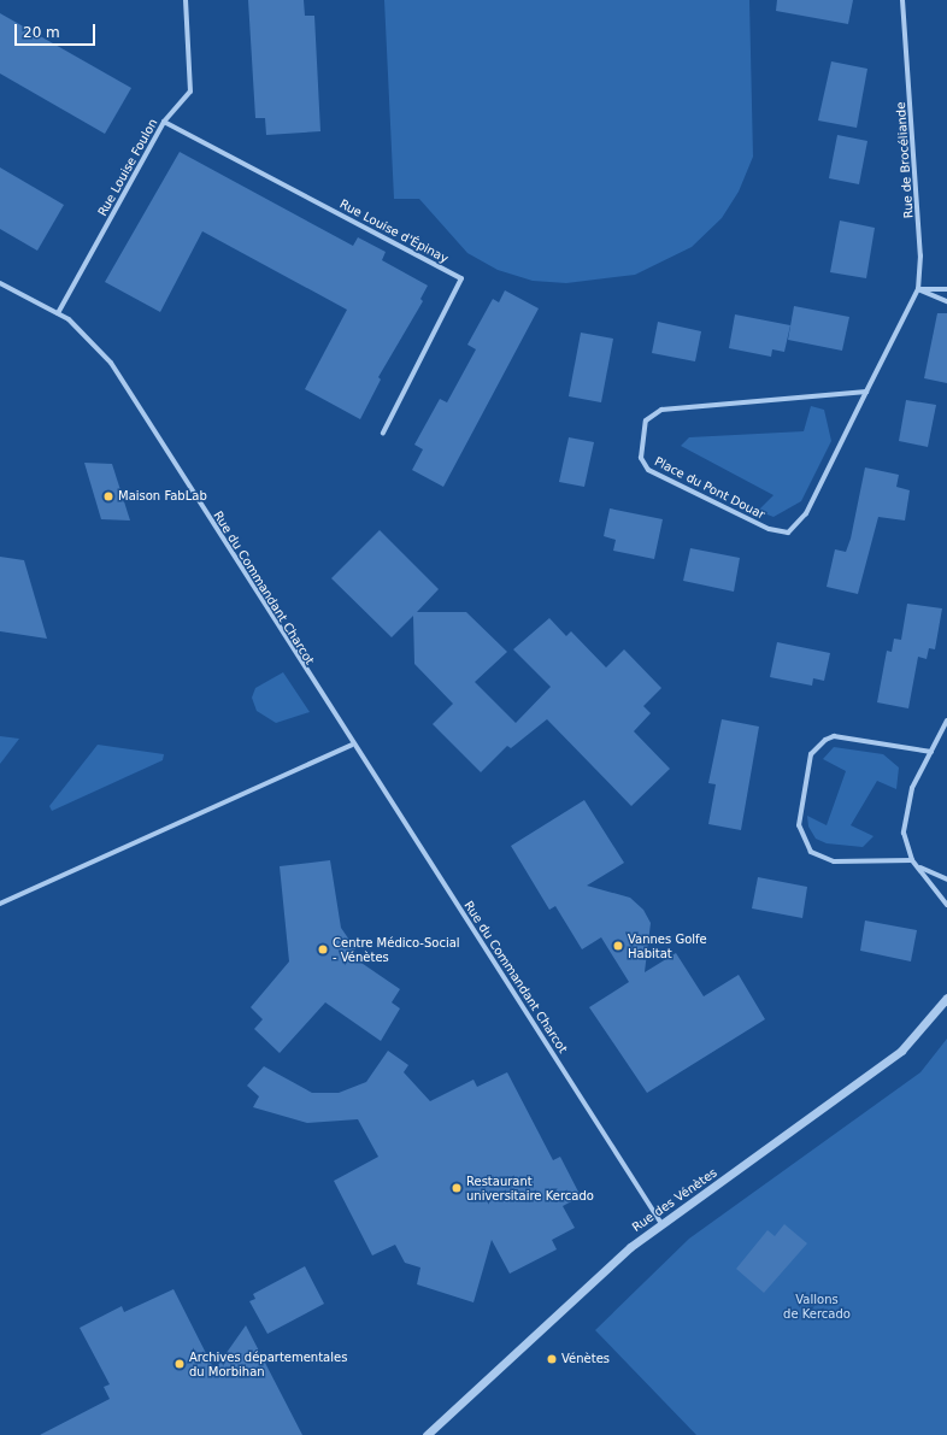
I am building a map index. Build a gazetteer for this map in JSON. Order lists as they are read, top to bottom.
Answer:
{
  "streets": {
    "street": [
      "Rue de Brocéliande",
      "Rue Louise Foulon",
      "Rue Louise d'Épinay",
      "Place du Pont Douar",
      "Rue du Commandant Charcot",
      "Rue des Vénètes"
    ]
  },
  "crossings": [
    ["Rue de Brocéliande", "Place du Pont Douar"],
    ["Rue Louise Foulon", "Rue Louise d'Épinay"],
    ["Rue Louise Foulon", "Rue du Commandant Charcot"],
    ["Rue du Commandant Charcot", "Rue des Vénètes"]
  ],
  "parks": ["Vallons de Kercado"],
  "places": [
    "Maison FabLab",
    "Vannes Golfe Habitat",
    "Centre Médico-Social - Vénètes",
    "Restaurant universitaire Kercado",
    "Vénètes",
    "Archives départementales du Morbihan"
  ],
  "scale_bar": "20 m"
}
